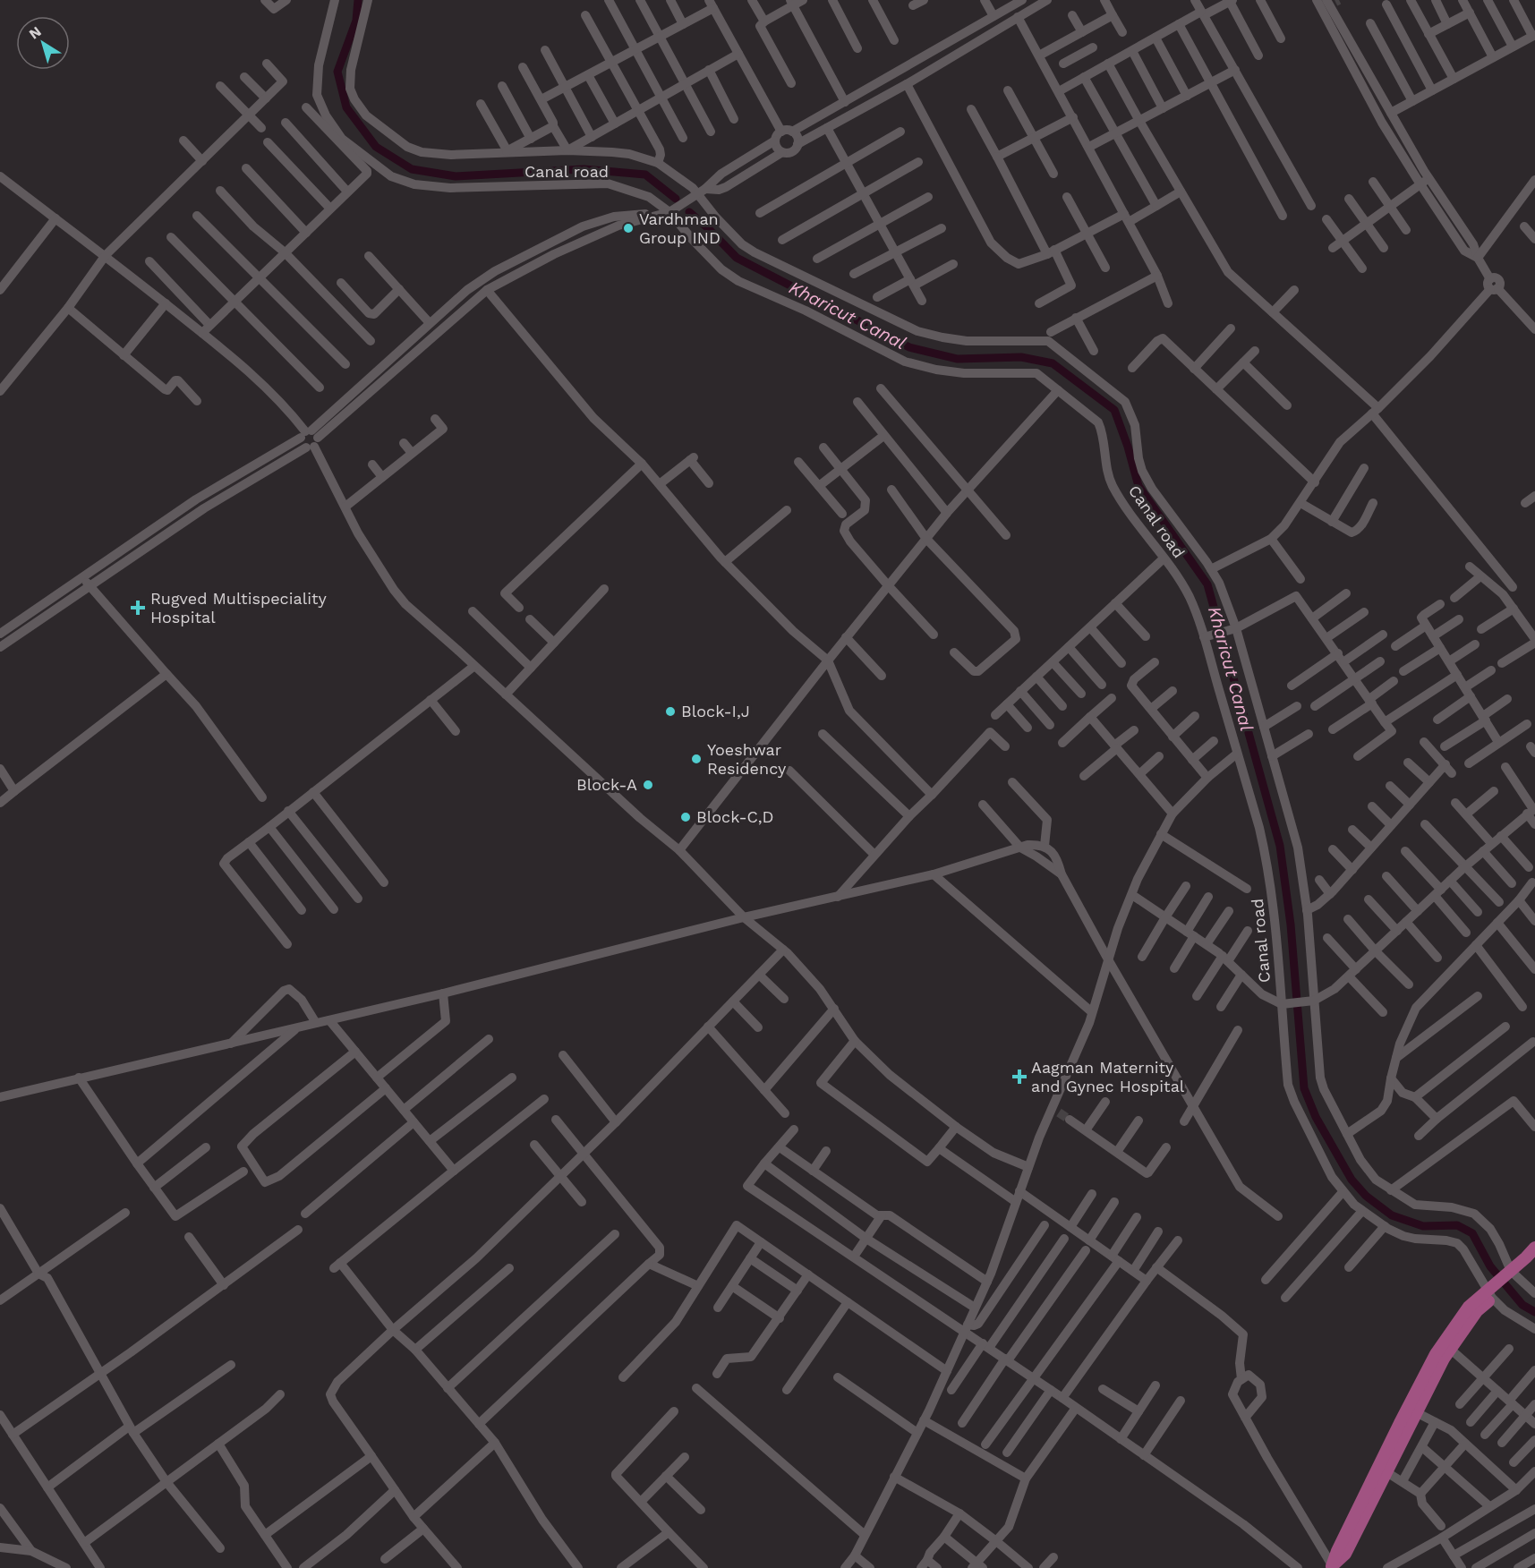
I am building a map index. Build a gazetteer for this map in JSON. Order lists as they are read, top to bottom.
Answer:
{
  "streets": {
    "street": ["Canal road"]
  },
  "water": ["Kharicut Canal"],
  "places": {
    "other": [
      "Vardhman Group IND",
      "Block-I,J",
      "Yoeshwar Residency",
      "Block-A",
      "Block-C,D"
    ],
    "health": ["Rugved Multispeciality Hospital", "Aagman Maternity and Gynec Hospital"]
  },
  "north": "top left"
}
